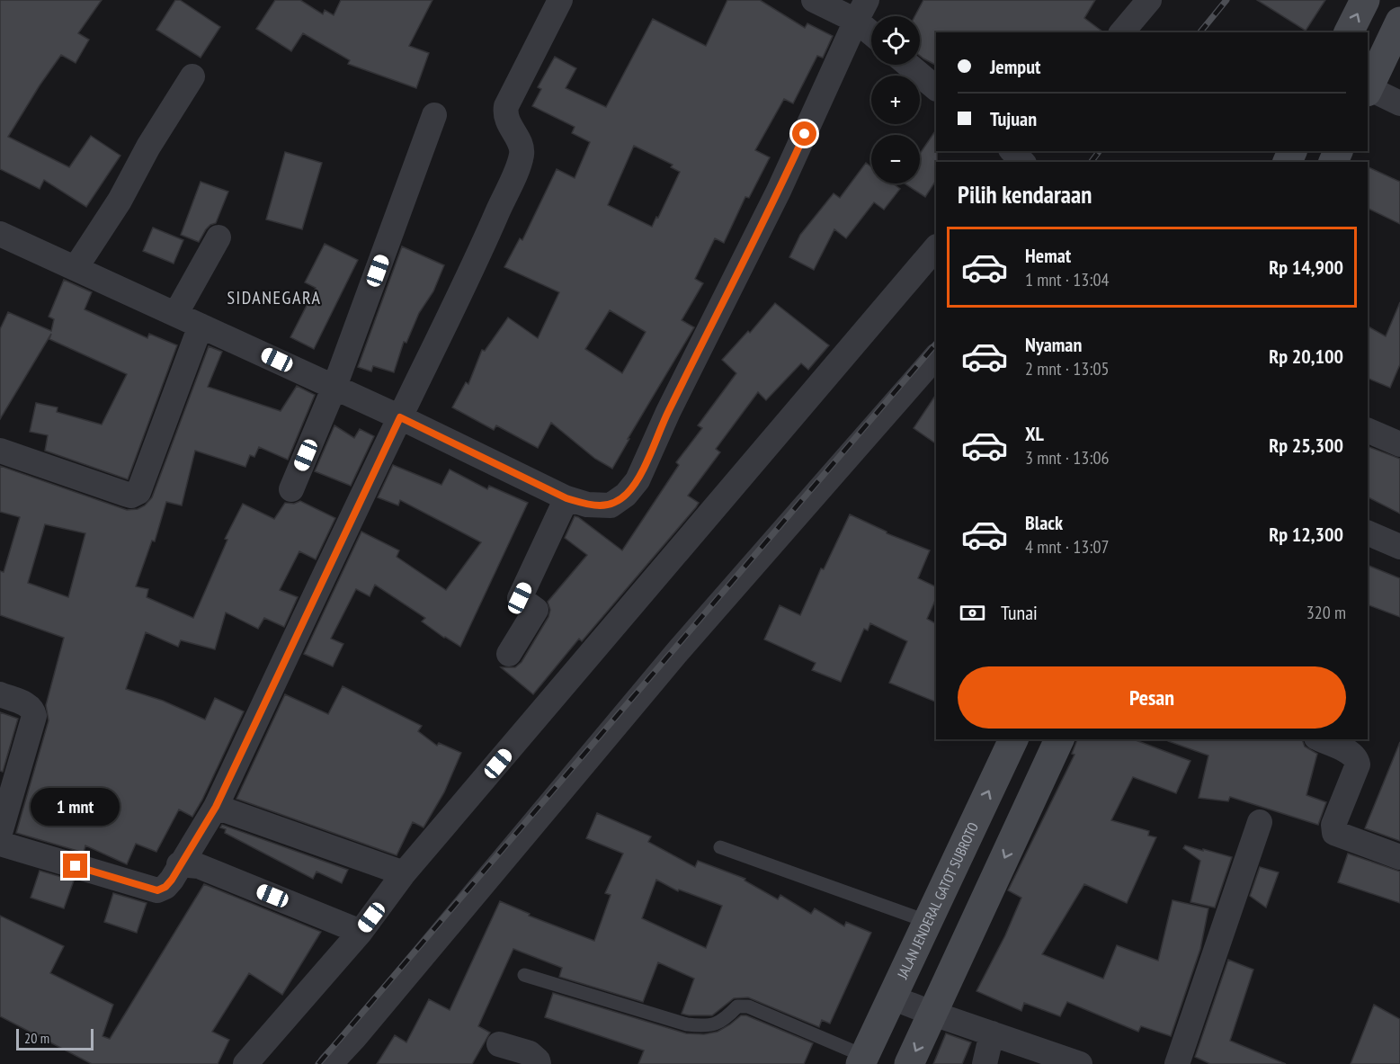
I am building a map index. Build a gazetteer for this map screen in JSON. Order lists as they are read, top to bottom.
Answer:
{
  "streets": {
    "main road": ["JALAN JENDERAL GATOT SUBROTO"]
  },
  "districts": ["SIDANEGARA"],
  "scale_bar": "20 m",
  "page": {
    "map_buttons": ["+", "−"],
    "banner": ["Jemput", "Tujuan"],
    "heading": "Pilih kendaraan",
    "list": [
      {
        "name": "Hemat",
        "note": "1 mnt · 13:04",
        "value": "Rp 14,900"
      },
      {
        "name": "Nyaman",
        "note": "2 mnt · 13:05",
        "value": "Rp 20,100"
      },
      {
        "name": "XL",
        "note": "3 mnt · 13:06",
        "value": "Rp 25,300"
      },
      {
        "name": "Black",
        "note": "4 mnt · 13:07",
        "value": "Rp 12,300"
      }
    ],
    "pay": ["Tunai", "320 m"],
    "buttons": "Pesan",
    "bubble": "1 mnt",
    "scale": "20 m"
  }
}
